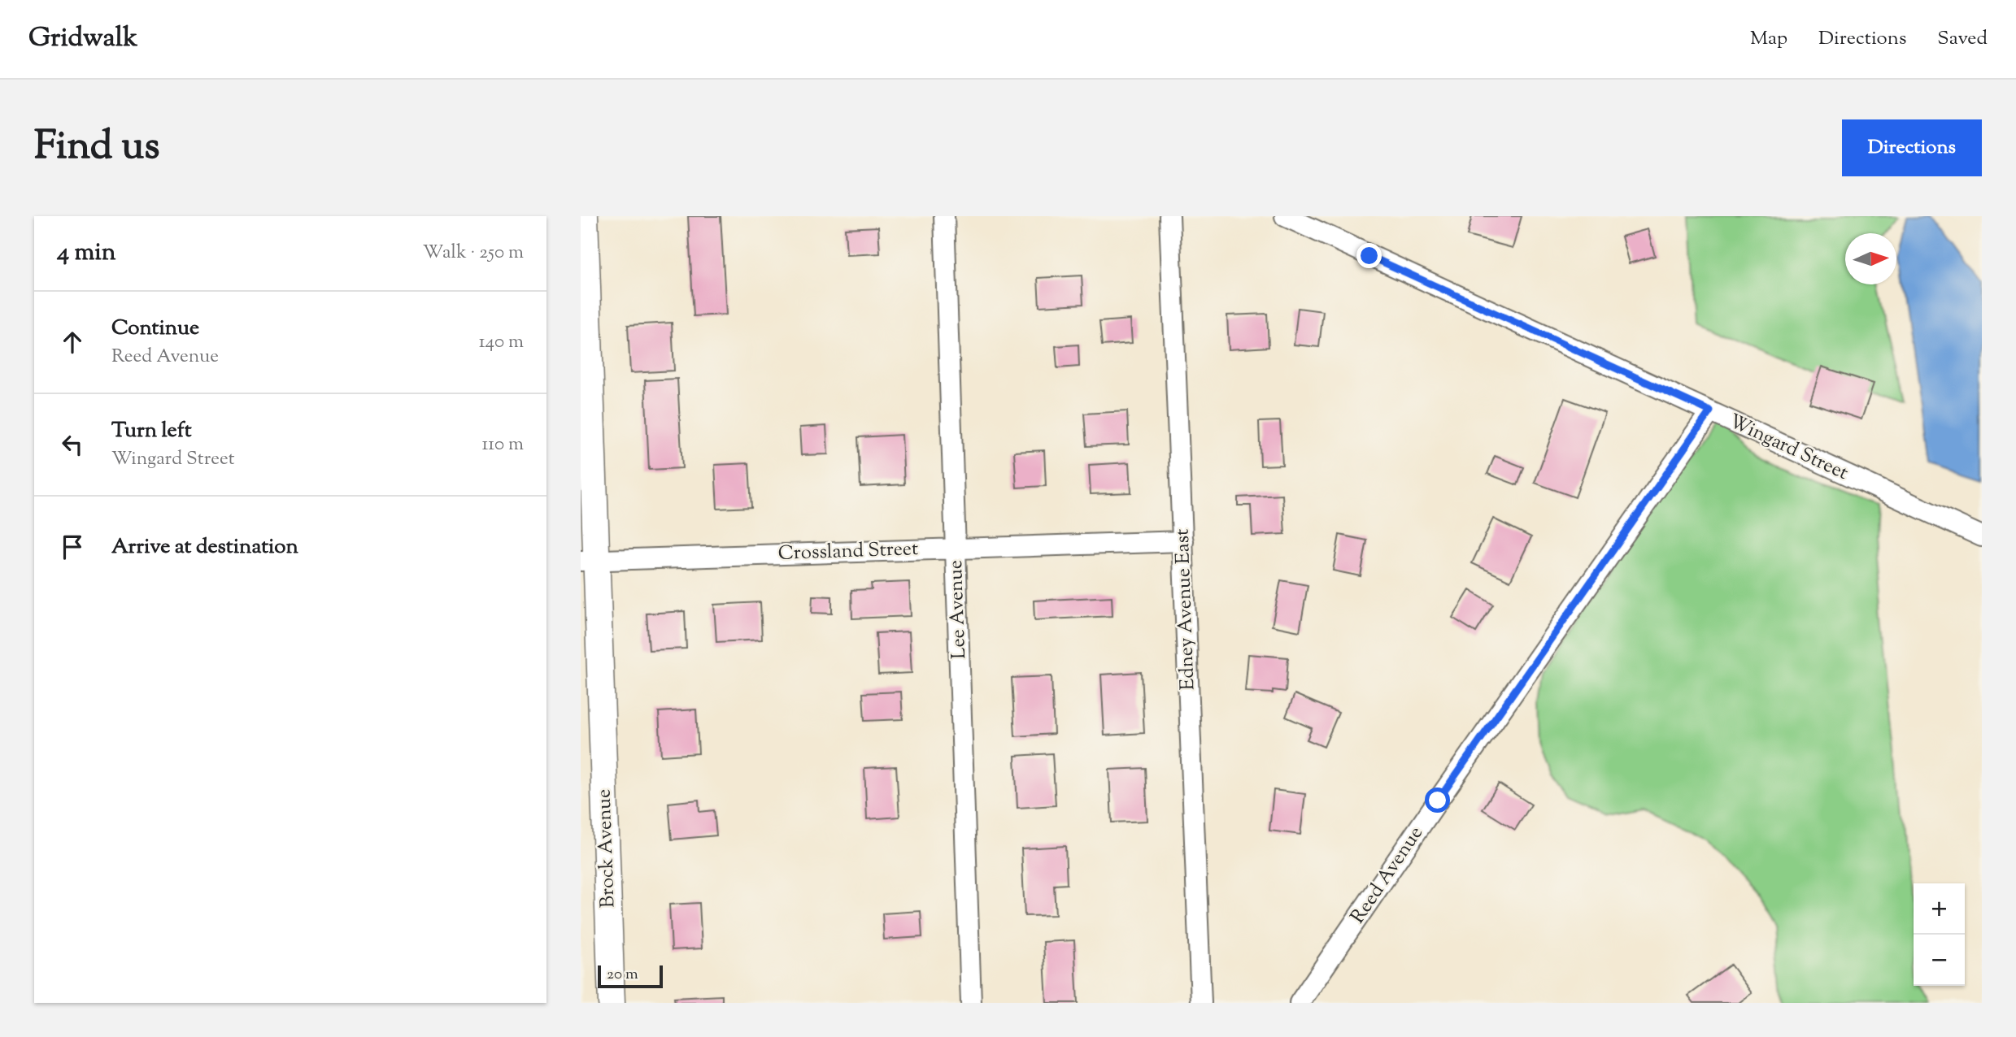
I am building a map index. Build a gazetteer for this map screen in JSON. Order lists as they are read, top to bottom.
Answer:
{
  "streets": {
    "street": [
      "Wingard Street",
      "Crossland Street",
      "Lee Avenue",
      "Edney Avenue East",
      "Brock Avenue",
      "Reed Avenue"
    ]
  },
  "crossings": [
    ["Wingard Street", "Reed Avenue"],
    ["Crossland Street", "Lee Avenue"],
    ["Crossland Street", "Edney Avenue East"],
    ["Crossland Street", "Brock Avenue"]
  ],
  "scale_bar": "20 m",
  "north": "right",
  "page": {
    "header": "Gridwalk",
    "nav": ["Map", "Directions", "Saved"],
    "title": "Find us",
    "buttons": "Directions",
    "heading": ["4 min", "Walk · 250 m"],
    "list": [
      ["Continue", "Reed Avenue", "140 m"],
      ["Turn left", "Wingard Street", "110 m"],
      "Arrive at destination"
    ],
    "map_buttons": ["+", "−"],
    "scale": "20 m"
  }
}
